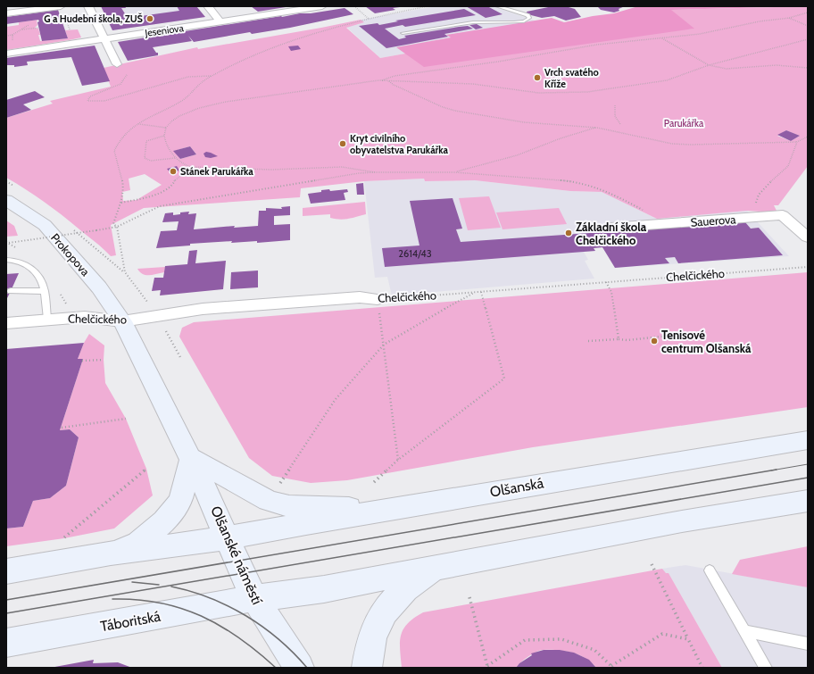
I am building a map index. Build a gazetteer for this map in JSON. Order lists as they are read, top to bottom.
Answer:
{
  "streets": {
    "street": [
      "Jeseniova",
      "Sauerova",
      "Prokopova",
      "Chelčického",
      "Olšanská",
      "Olšanské náměstí",
      "Táboritská"
    ]
  },
  "crossings": [
    ["Prokopova", "Chelčického"],
    ["Prokopova", "Olšanské náměstí"],
    ["Chelčického", "Olšanské náměstí"],
    ["Olšanská", "Olšanské náměstí"],
    ["Olšanské náměstí", "Táboritská"]
  ],
  "parks": ["Parukářka"],
  "places": [
    "G a Hudební škola, ZUŠ",
    "Vrch svatého Kříže",
    "Kryt civilního obyvatelstva Parukářka",
    "Stánek Parukářka",
    "Základní škola Chelčického",
    "Tenisové centrum Olšanská"
  ],
  "house_numbers": ["2614/43"]
}
